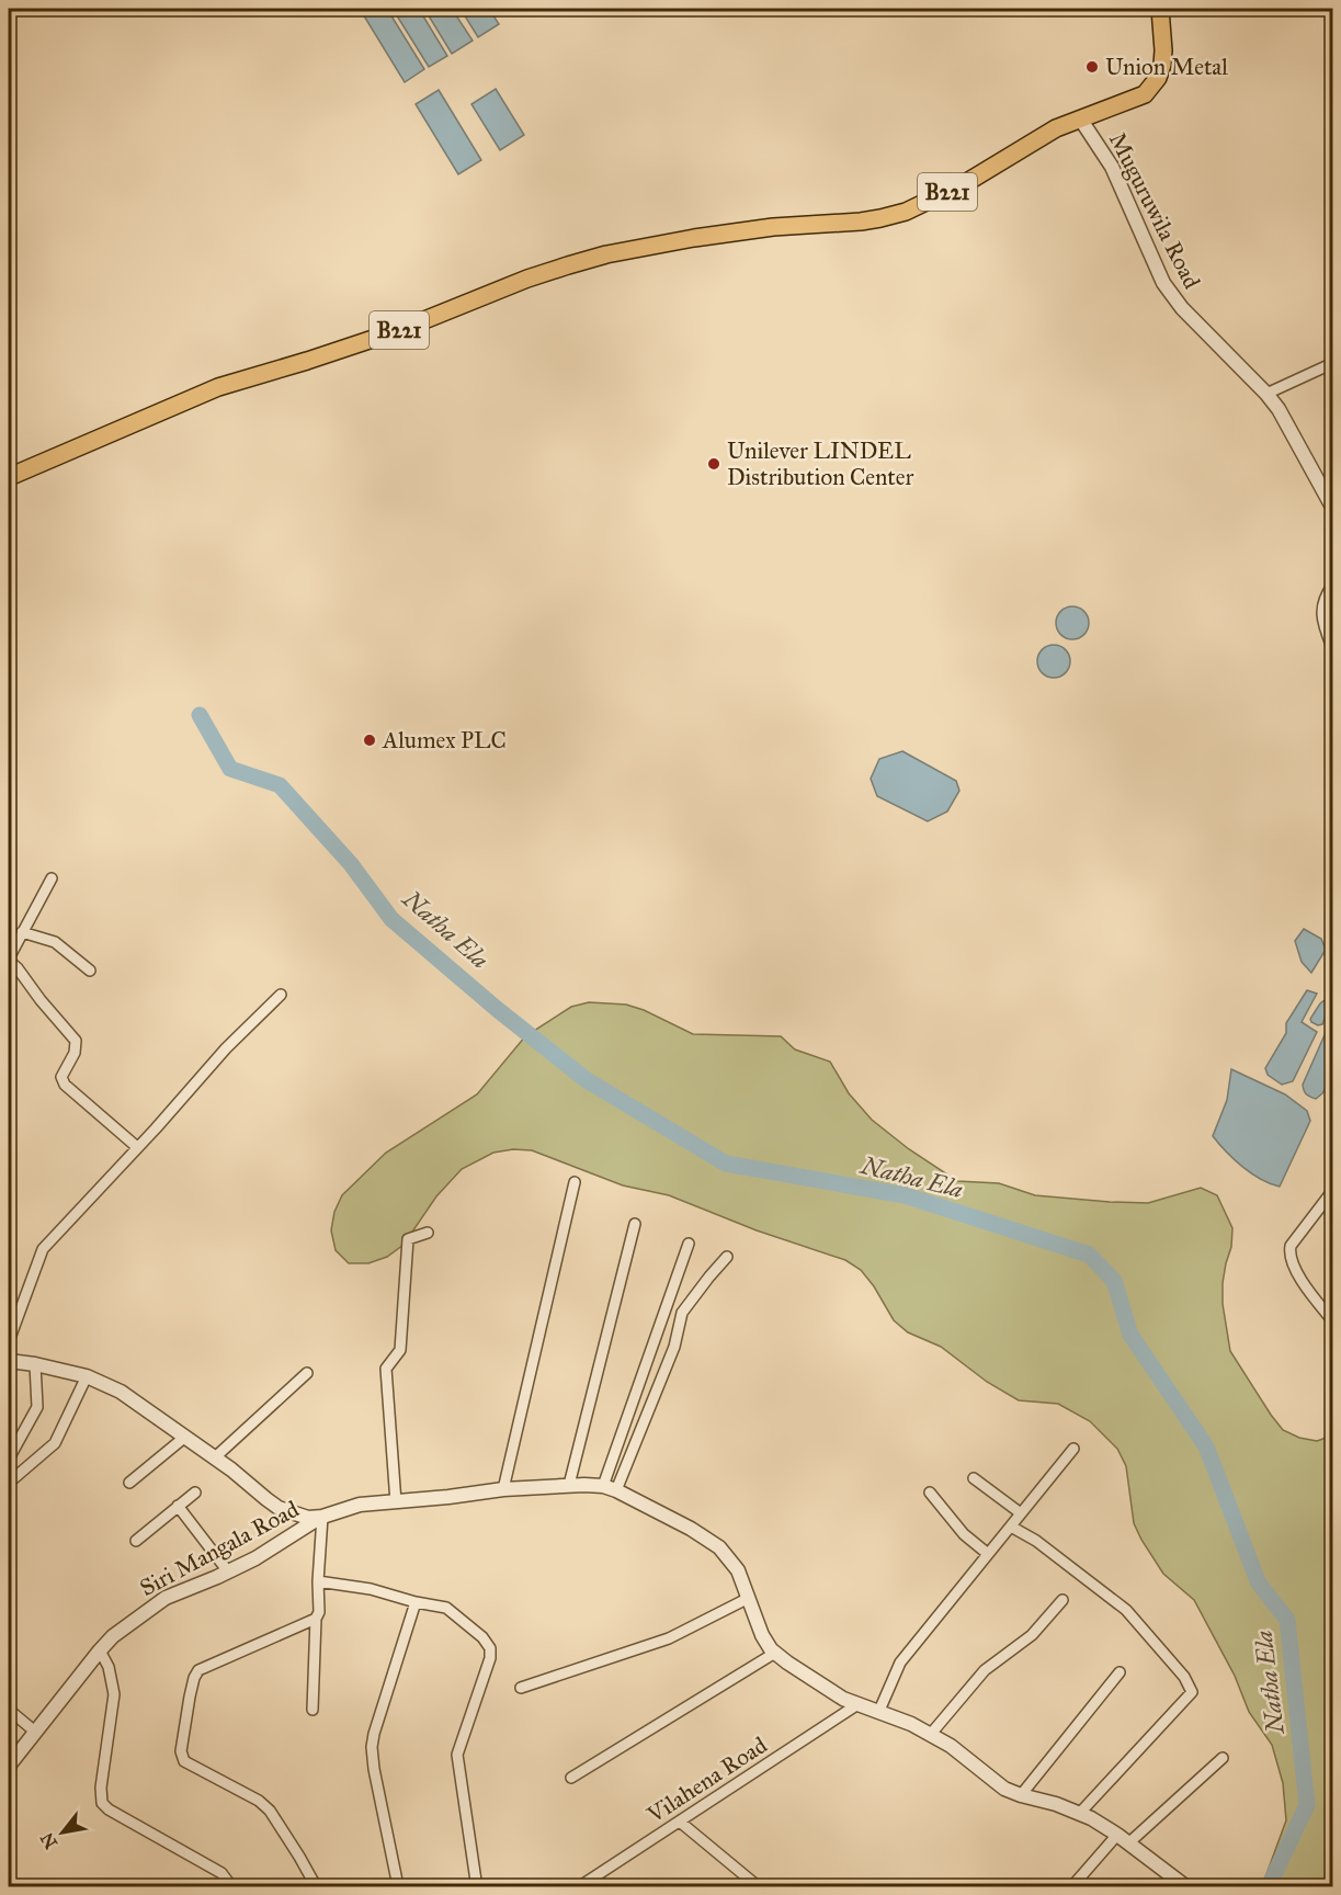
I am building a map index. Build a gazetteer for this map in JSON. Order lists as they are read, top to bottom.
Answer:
{
  "streets": {
    "main road": ["B221"],
    "street": ["Muguruwila Road", "Siri Mangala Road", "Vilahena Road"]
  },
  "crossings": [
    ["B221", "Muguruwila Road"]
  ],
  "water": ["Natha Ela"],
  "places": ["Union Metal", "Unilever LINDEL Distribution Center", "Alumex PLC"],
  "north": "bottom left"
}
